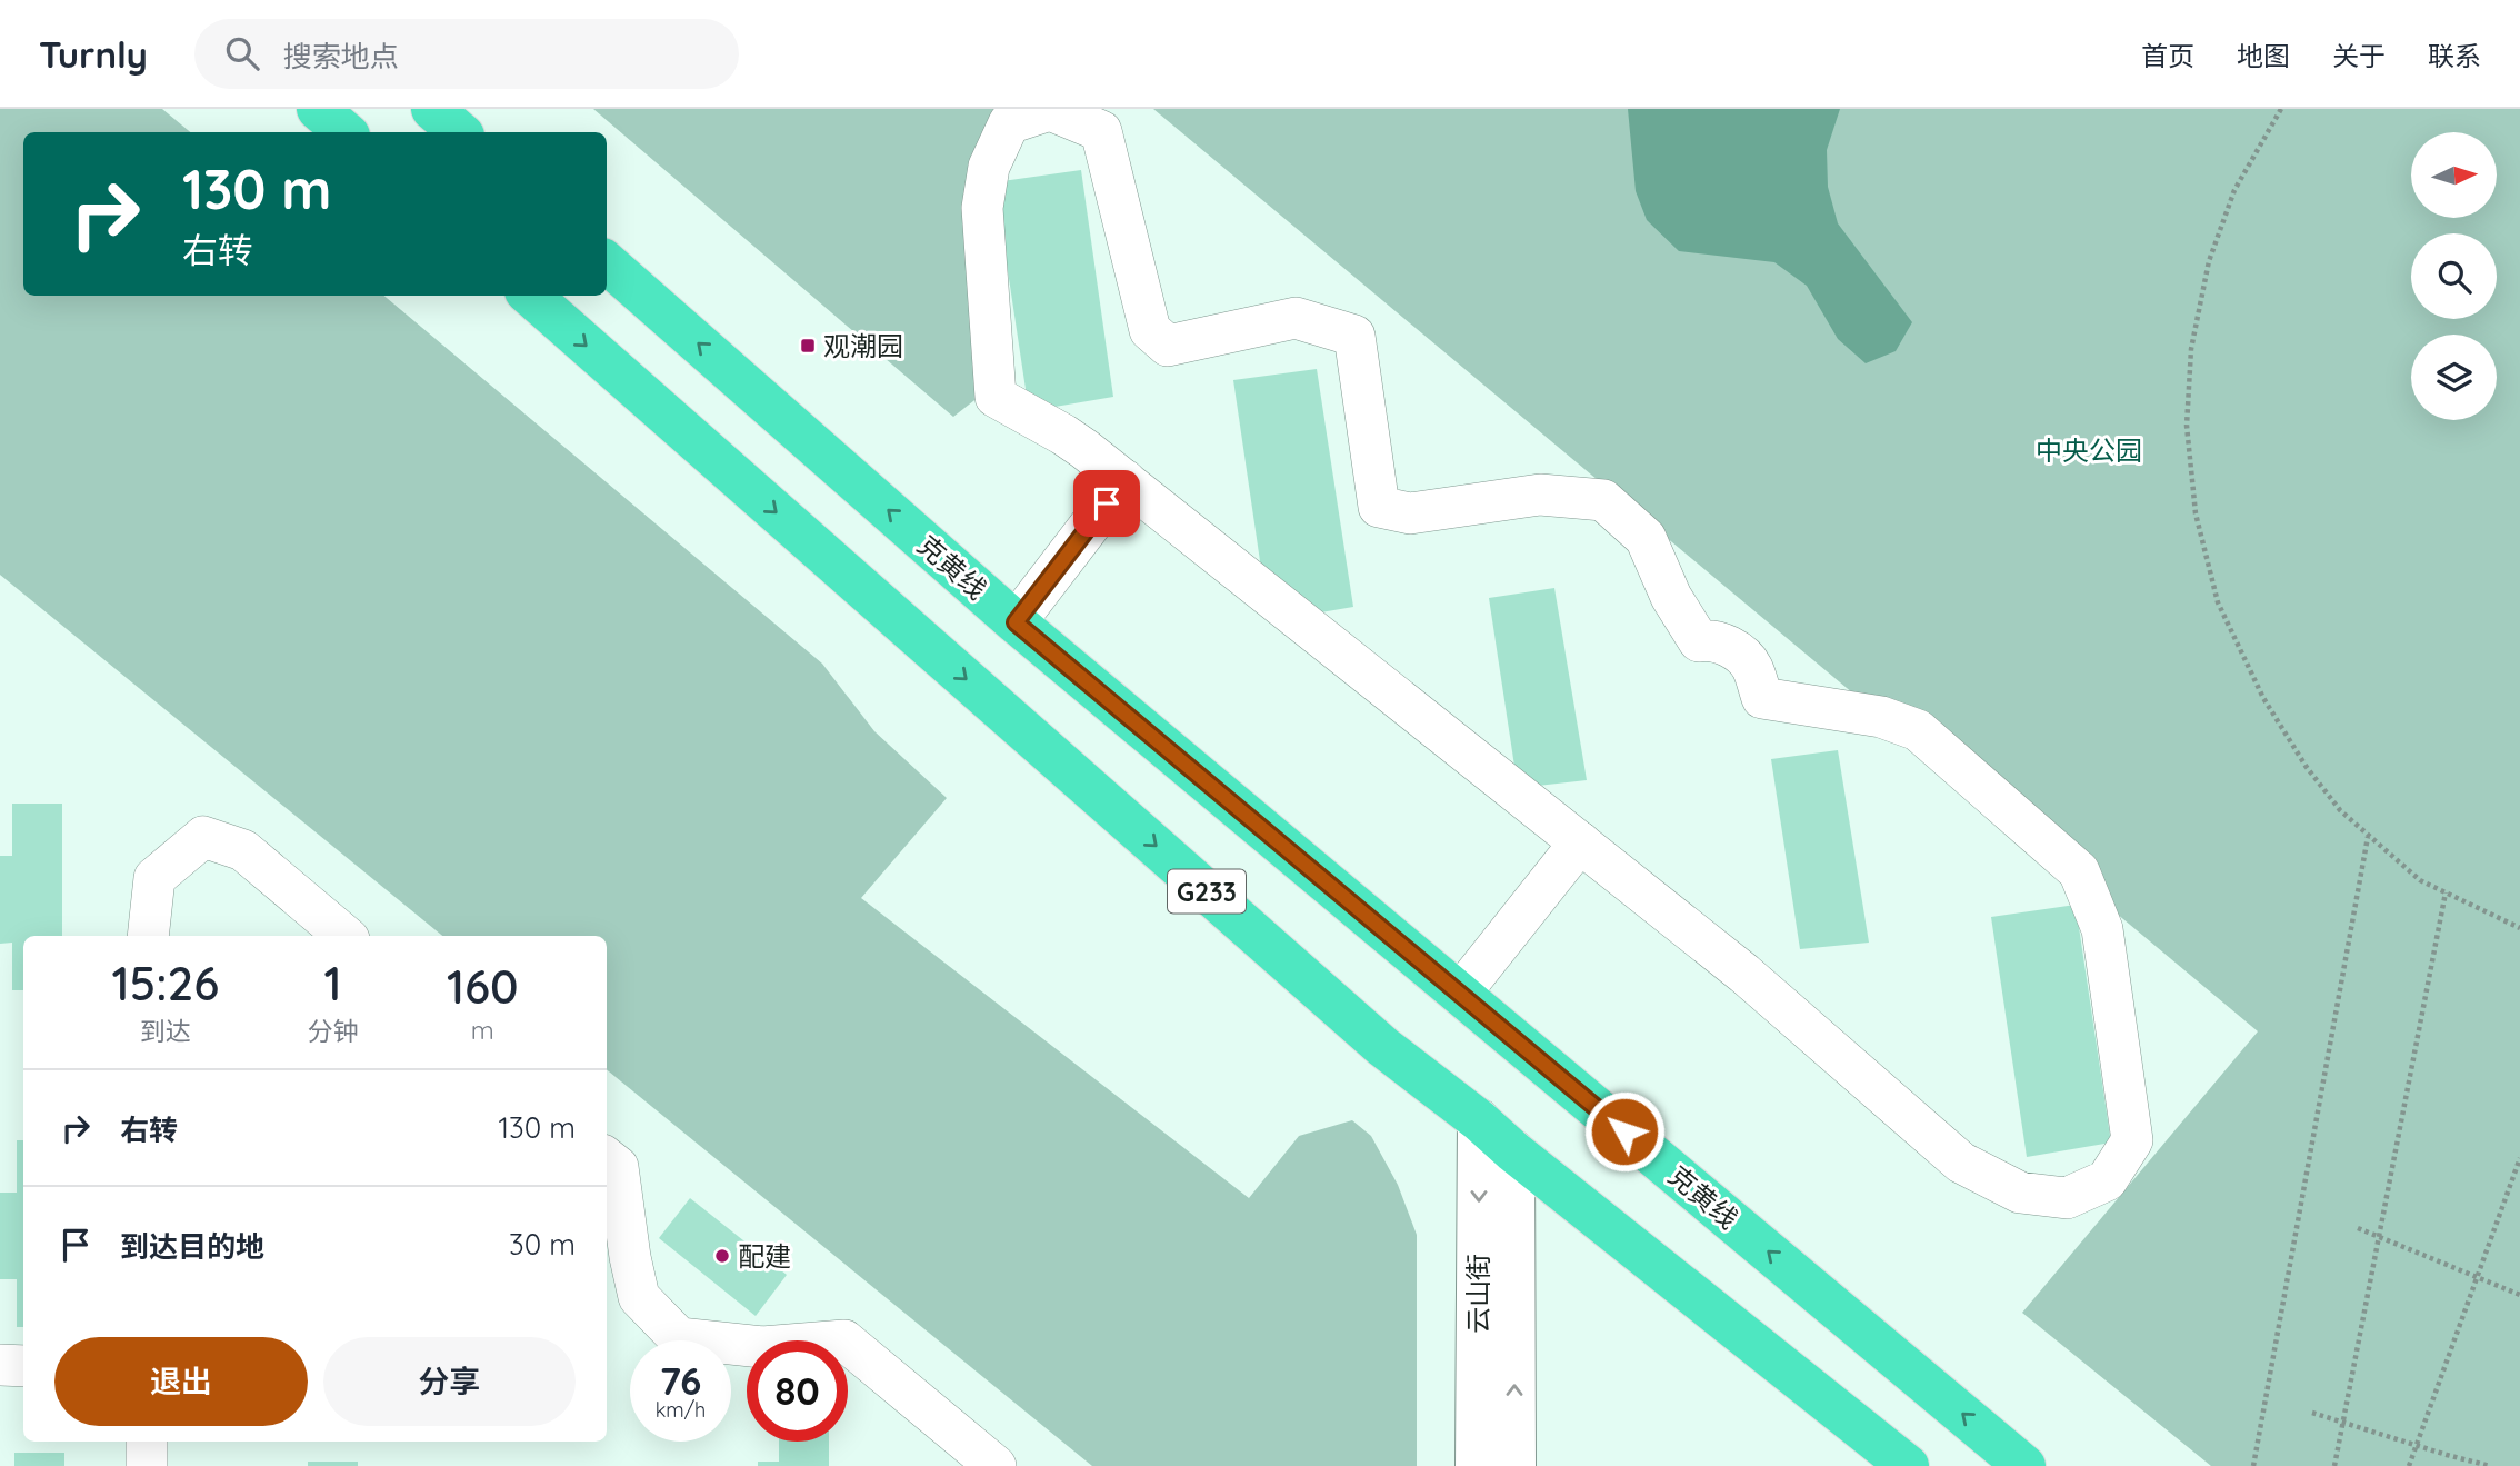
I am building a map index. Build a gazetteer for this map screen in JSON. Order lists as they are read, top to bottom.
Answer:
{
  "streets": {
    "highway": ["克黄线", "G233"],
    "street": ["云山街"]
  },
  "crossings": [
    ["G233", "云山街"]
  ],
  "parks": ["中央公园"],
  "places": {
    "transit": ["观潮园"],
    "other": ["配建"]
  },
  "north": "right",
  "page": {
    "header": "Turnly",
    "search": "搜索地点",
    "nav": [
      "首页",
      "地图",
      "关于",
      "联系"
    ],
    "turn": ["130 m", "右转"],
    "eta": [
      "15:26",
      "到达",
      "1",
      "分钟",
      "160",
      "m"
    ],
    "list": [
      {
        "name": "右转",
        "value": "130 m"
      },
      {
        "name": "到达目的地",
        "value": "30 m"
      }
    ],
    "buttons": ["退出", "分享"],
    "speed": "76 km/h",
    "limit": "80"
  }
}
